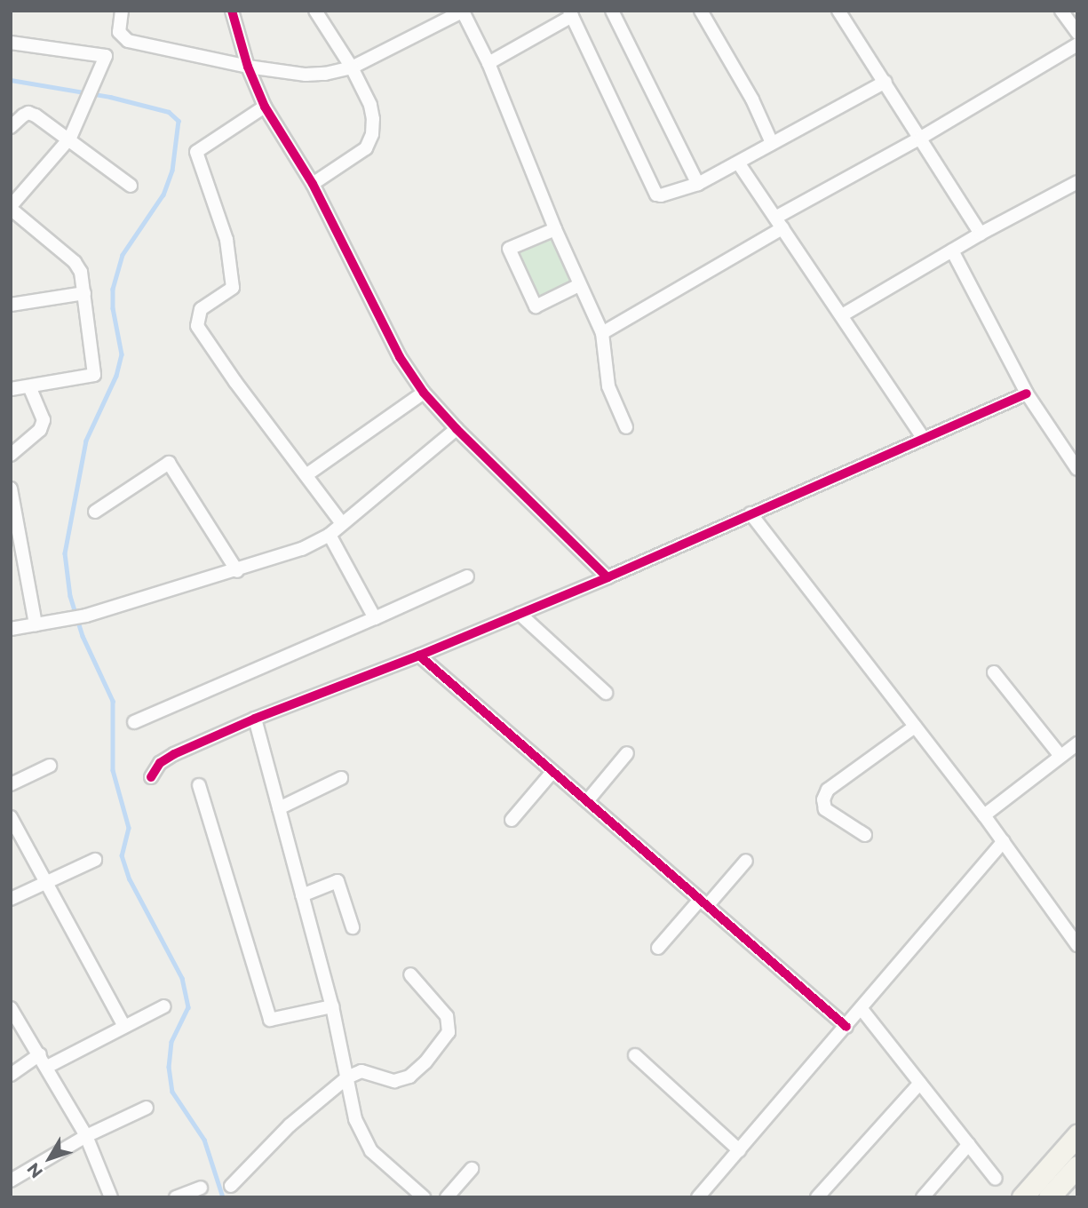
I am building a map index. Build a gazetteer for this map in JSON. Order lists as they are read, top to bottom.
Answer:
{
  "north": "bottom left"
}
